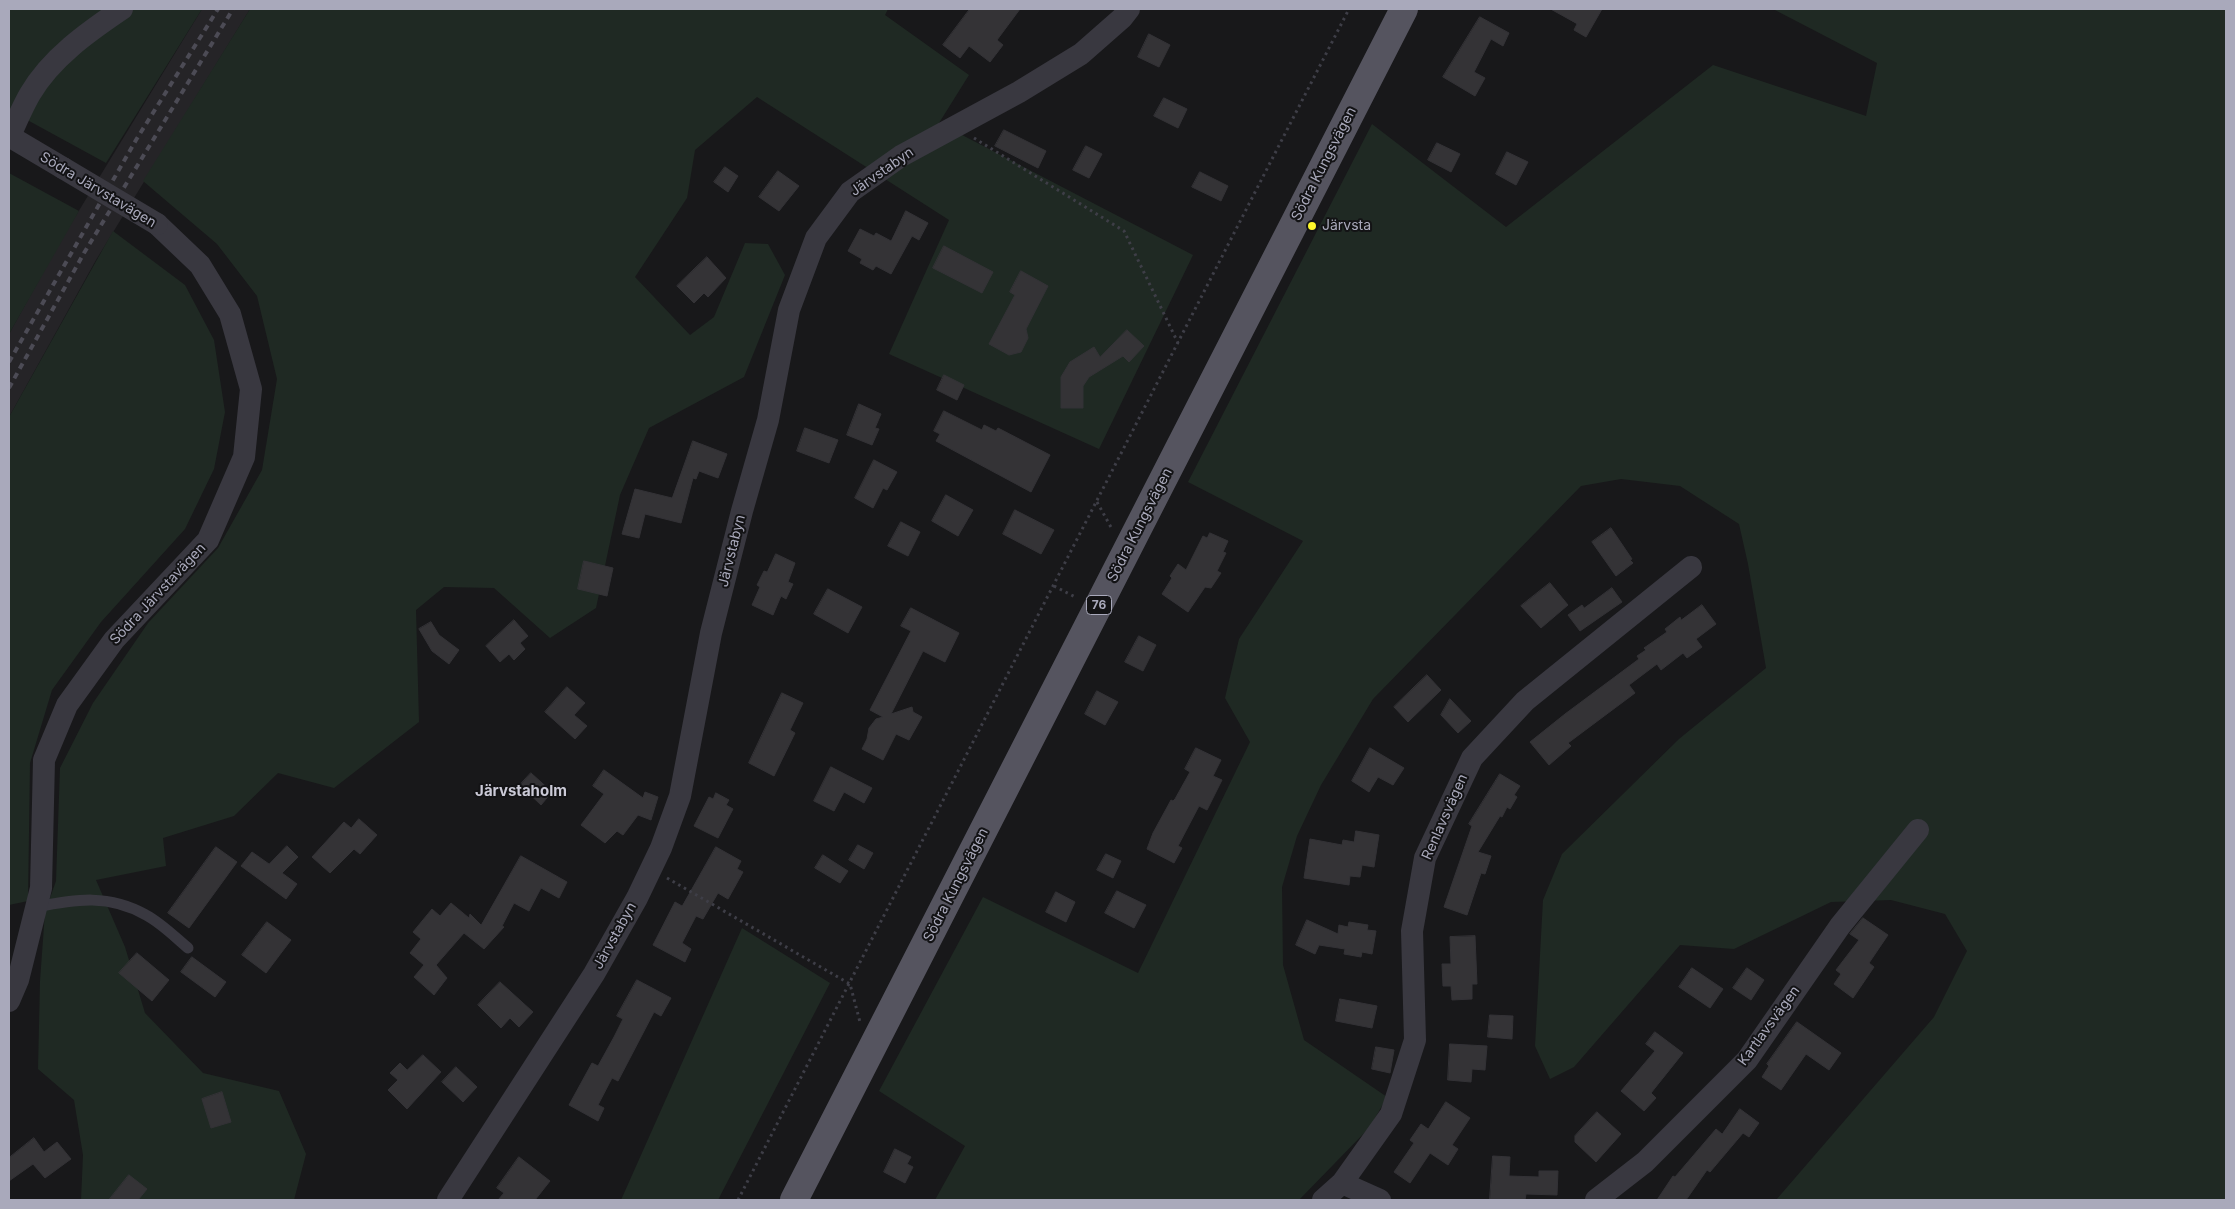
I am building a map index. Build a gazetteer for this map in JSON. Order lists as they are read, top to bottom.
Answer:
{
  "streets": {
    "main road": ["Södra Kungsvägen", "76"],
    "street": [
      "Järvstabyn",
      "Södra Järvstavägen",
      "Renlavsvägen",
      "Kartlavsvägen"
    ]
  },
  "districts": ["Järvstaholm"],
  "places": ["Järvsta"]
}
